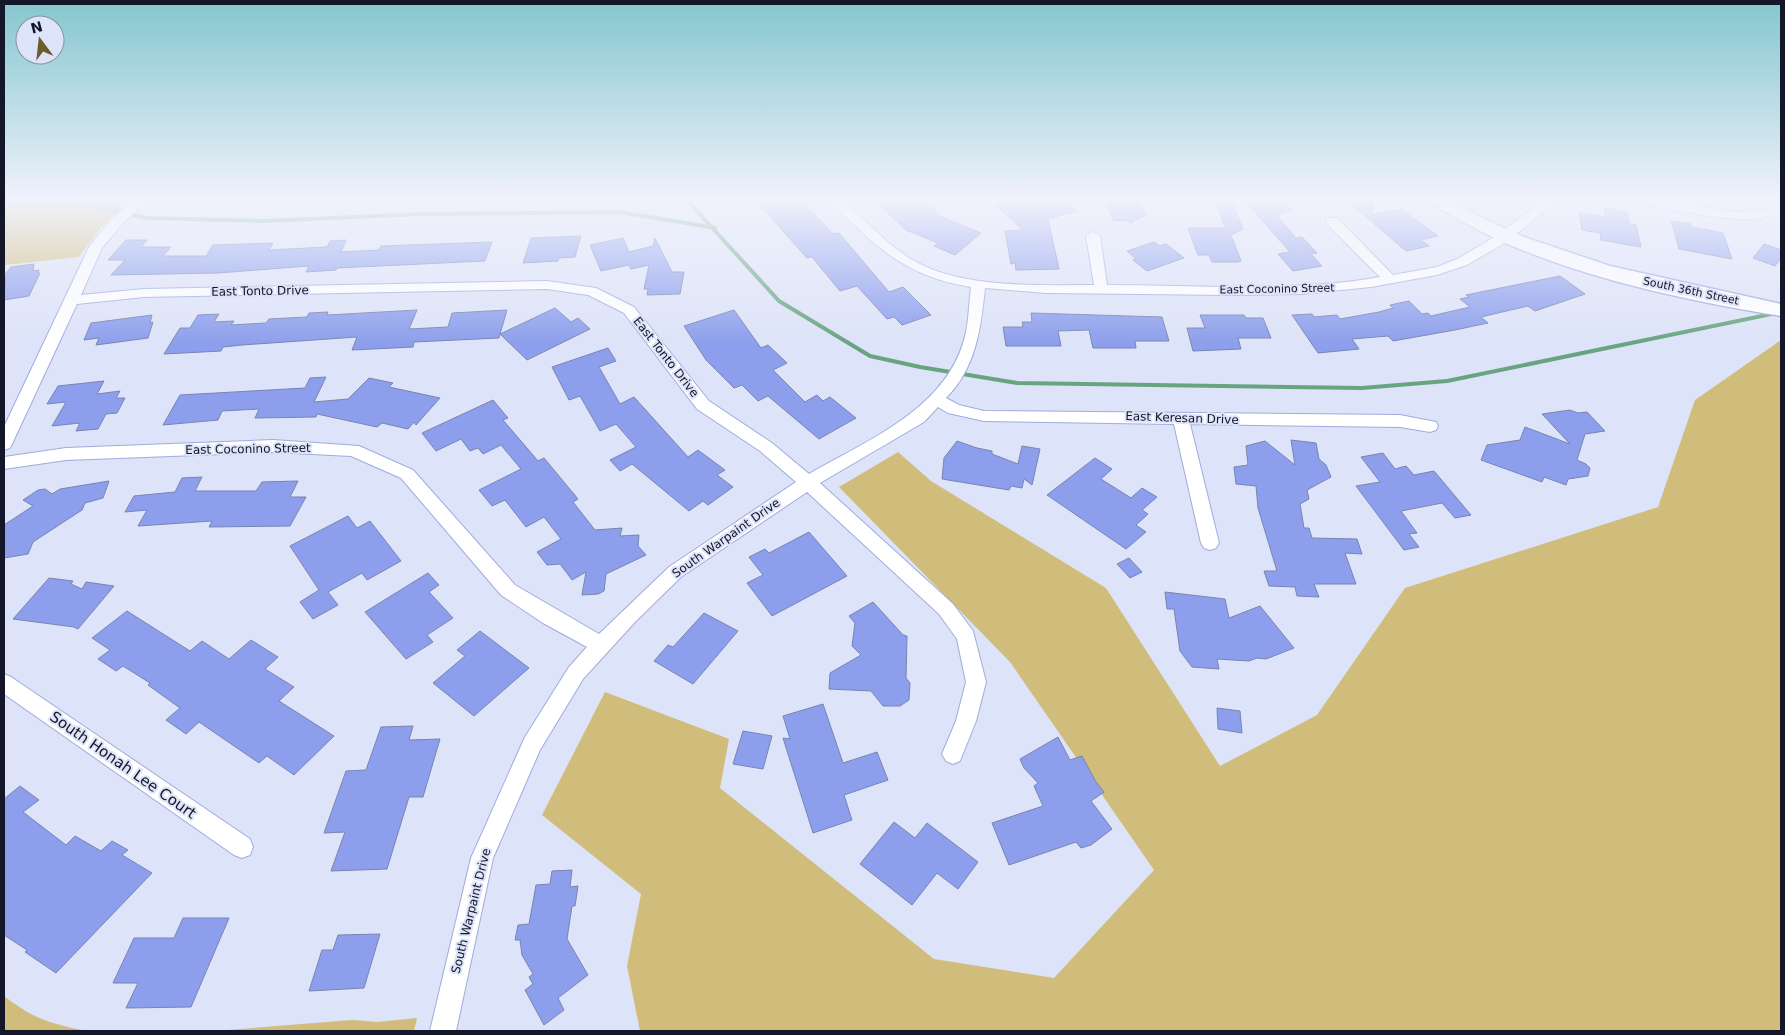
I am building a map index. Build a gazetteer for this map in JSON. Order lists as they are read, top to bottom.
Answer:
{
  "streets": {
    "street": [
      "East Coconino Street",
      "East Tonto Drive",
      "South 36th Street",
      "East Keresan Drive",
      "South Warpaint Drive",
      "South Honah Lee Court"
    ]
  },
  "crossings": [
    ["East Coconino Street", "South Warpaint Drive"],
    ["East Tonto Drive", "South Warpaint Drive"],
    ["East Keresan Drive", "South Warpaint Drive"]
  ],
  "north": "top"
}
